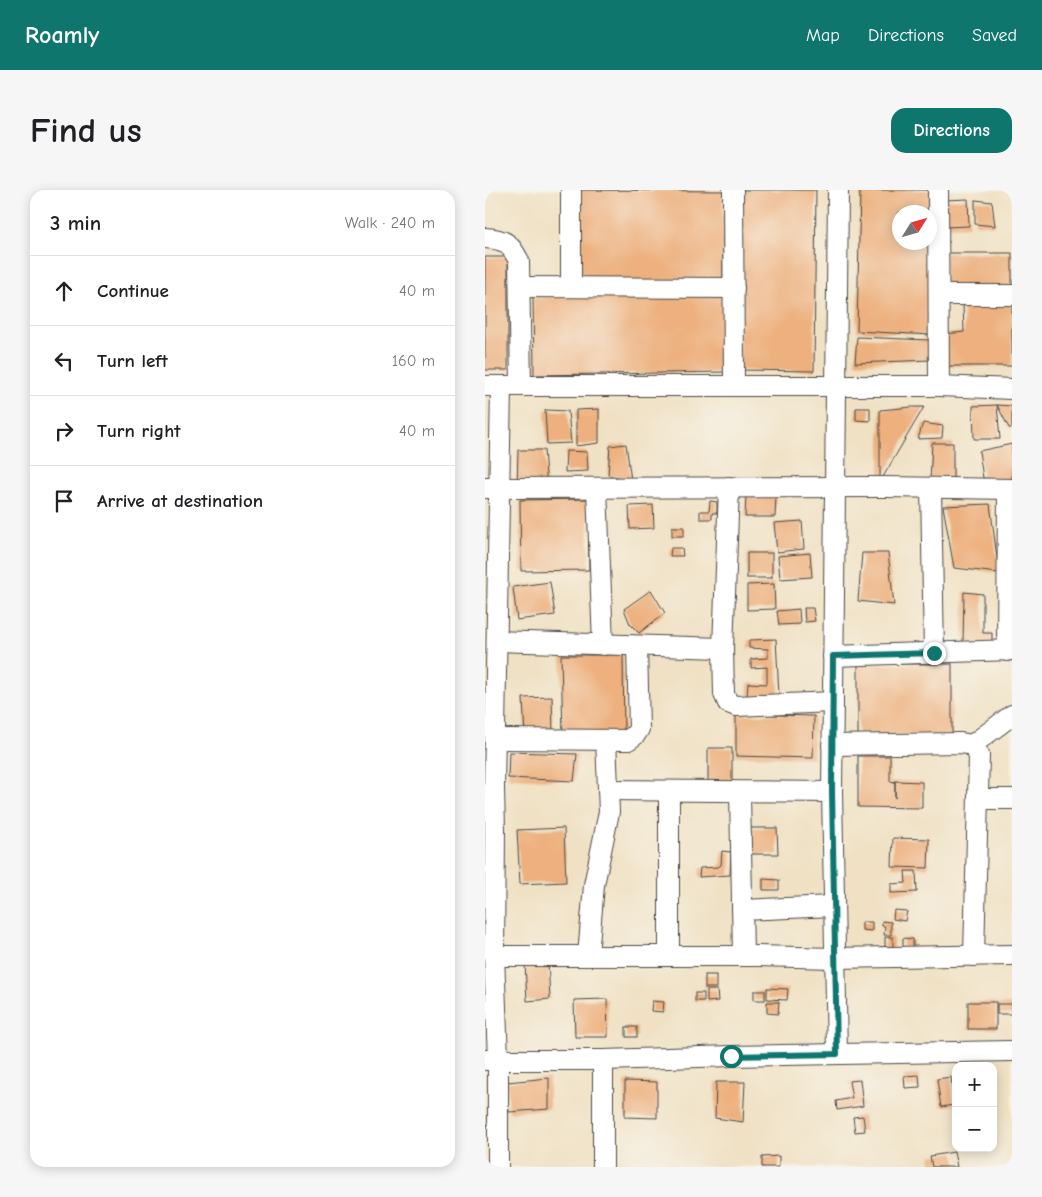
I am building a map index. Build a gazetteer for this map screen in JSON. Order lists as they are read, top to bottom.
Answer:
{
  "north": "top right",
  "page": {
    "header": "Roamly",
    "nav": ["Map", "Directions", "Saved"],
    "buttons": "Directions",
    "title": "Find us",
    "heading": ["3 min", "Walk · 240 m"],
    "list": [
      ["Continue", "40 m"],
      ["Turn left", "160 m"],
      ["Turn right", "40 m"],
      "Arrive at destination"
    ],
    "map_buttons": ["+", "−"]
  }
}
